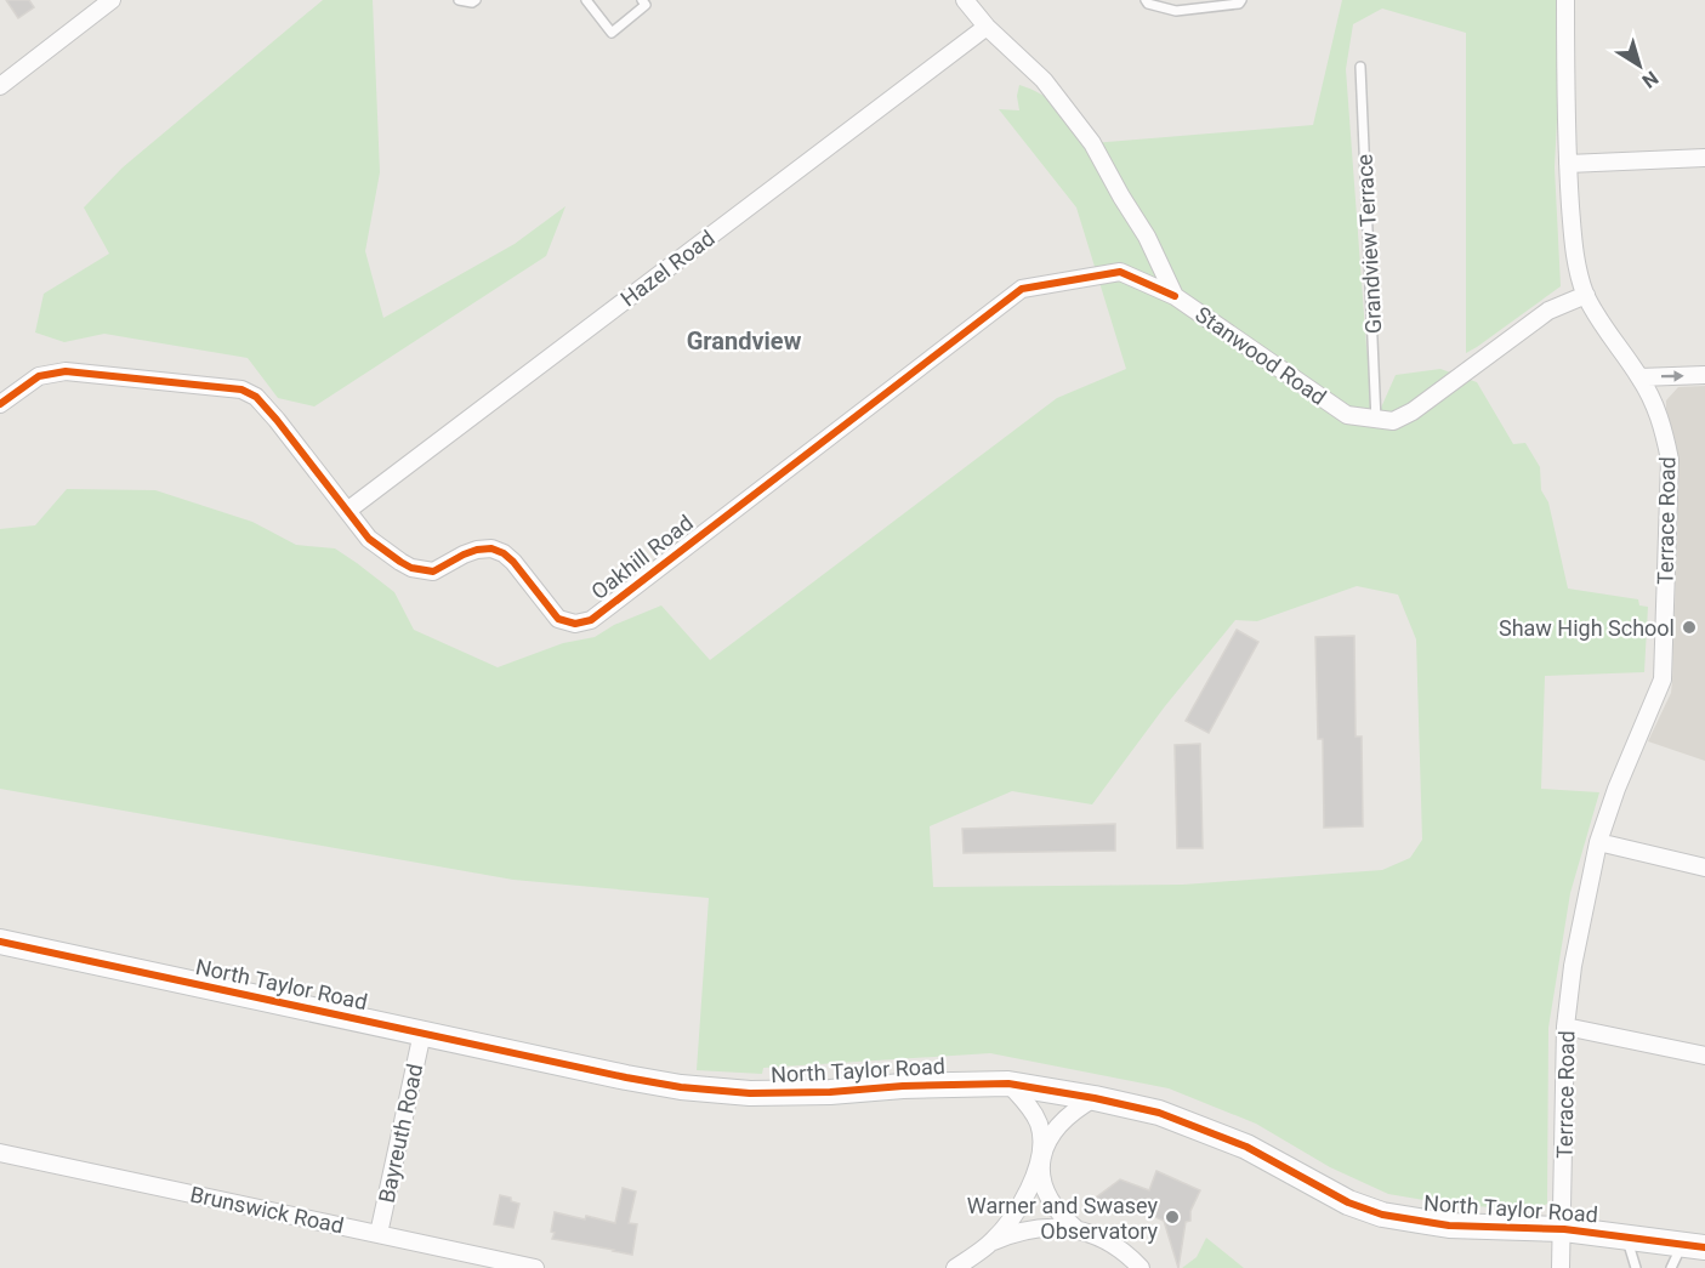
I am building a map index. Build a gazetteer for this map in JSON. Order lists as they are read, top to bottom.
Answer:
{
  "streets": {
    "street": [
      "Hazel Road",
      "Stanwood Road",
      "Terrace Road",
      "Oakhill Road",
      "North Taylor Road",
      "Bayreuth Road",
      "Brunswick Road"
    ],
    "lane": ["Grandview Terrace"]
  },
  "crossings": [
    ["Grandview Terrace", "Stanwood Road"],
    ["Hazel Road", "Stanwood Road"],
    ["Hazel Road", "Oakhill Road"],
    ["Stanwood Road", "Oakhill Road"],
    ["Terrace Road", "North Taylor Road"],
    ["North Taylor Road", "Bayreuth Road"],
    ["Bayreuth Road", "Brunswick Road"]
  ],
  "districts": ["Grandview"],
  "places": ["Shaw High School", "Warner and Swasey Observatory"],
  "north": "bottom right"
}
